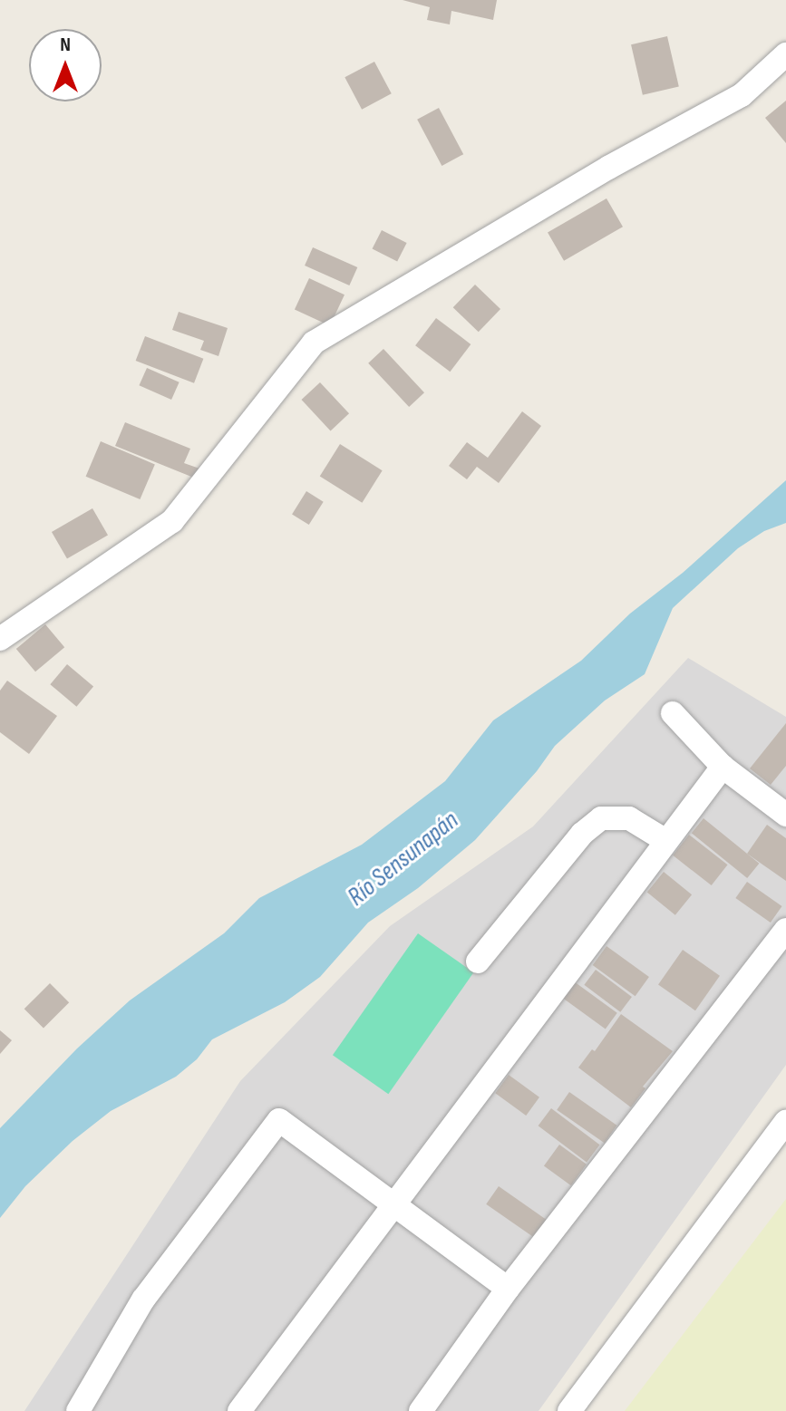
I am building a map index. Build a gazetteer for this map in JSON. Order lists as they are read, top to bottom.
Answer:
{
  "water": ["Río Sensunapán"],
  "north": "top"
}
